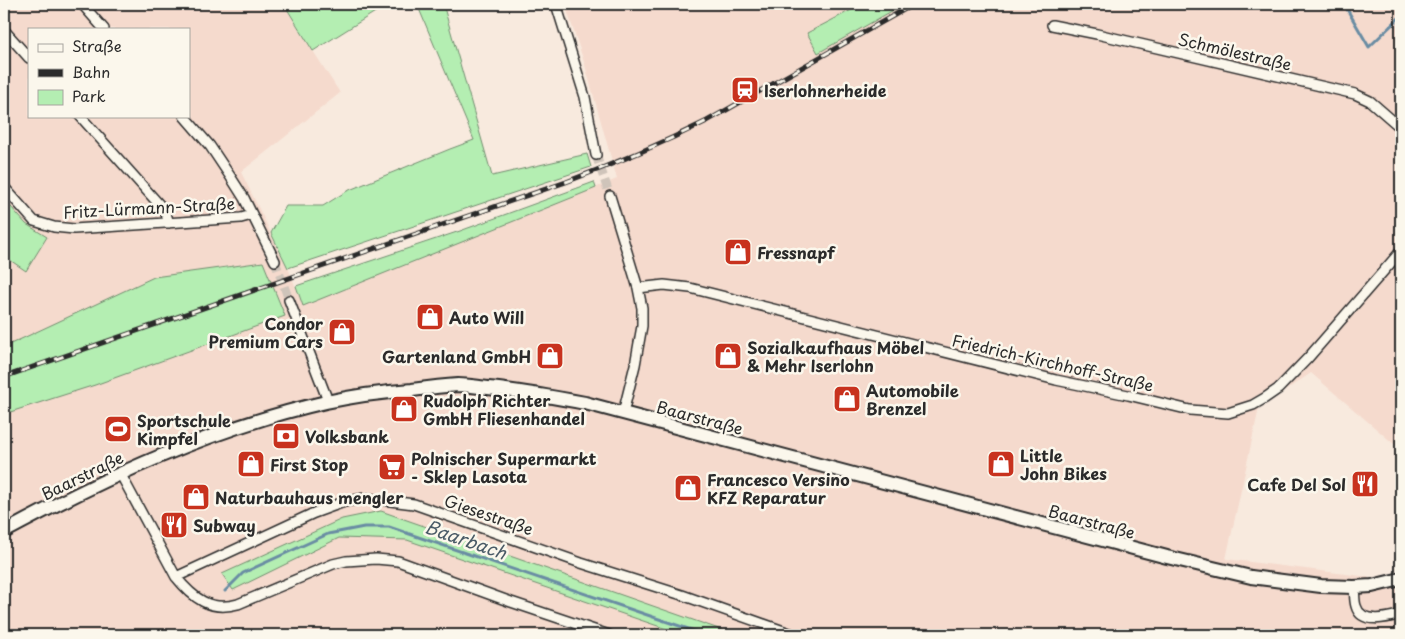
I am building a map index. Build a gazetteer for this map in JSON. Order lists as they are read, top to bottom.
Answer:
{
  "streets": {
    "main road": ["Baarstraße"],
    "street": [
      "Schmölestraße",
      "Fritz-Lürmann-Straße",
      "Friedrich-Kirchhoff-Straße",
      "Giesestraße"
    ]
  },
  "water": ["Baarbach"],
  "places": {
    "station": ["Iserlohnerheide"],
    "shop": [
      "Fressnapf",
      "Auto Will",
      "Condor Premium Cars",
      "Gartenland GmbH",
      "Sozialkaufhaus Möbel & Mehr Iserlohn",
      "Automobile Brenzel",
      "Rudolph Richter GmbH Fliesenhandel",
      "First Stop",
      "Little John Bikes",
      "Francesco Versino KFZ Reparatur",
      "Naturbauhaus mengler"
    ],
    "sports": ["Sportschule Kimpfel"],
    "bank": ["Volksbank"],
    "supermarket": ["Polnischer Supermarkt - Sklep Lasota"],
    "restaurant": ["Cafe Del Sol", "Subway"]
  },
  "legend": ["Straße", "Bahn", "Park"]
}
